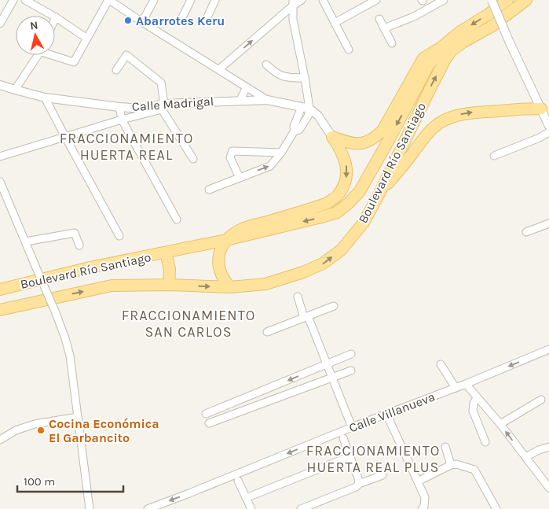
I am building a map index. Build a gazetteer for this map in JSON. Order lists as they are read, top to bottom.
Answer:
{
  "streets": {
    "main road": ["Boulevard Río Santiago"],
    "street": ["Calle Madrigal", "Calle Villanueva"]
  },
  "districts": ["FRACCIONAMIENTO HUERTA REAL", "FRACCIONAMIENTO SAN CARLOS", "FRACCIONAMIENTO HUERTA REAL PLUS"],
  "places": ["Abarrotes Keru", "Cocina Económica El Garbancito"],
  "scale_bar": "100 m",
  "north": "top"
}
